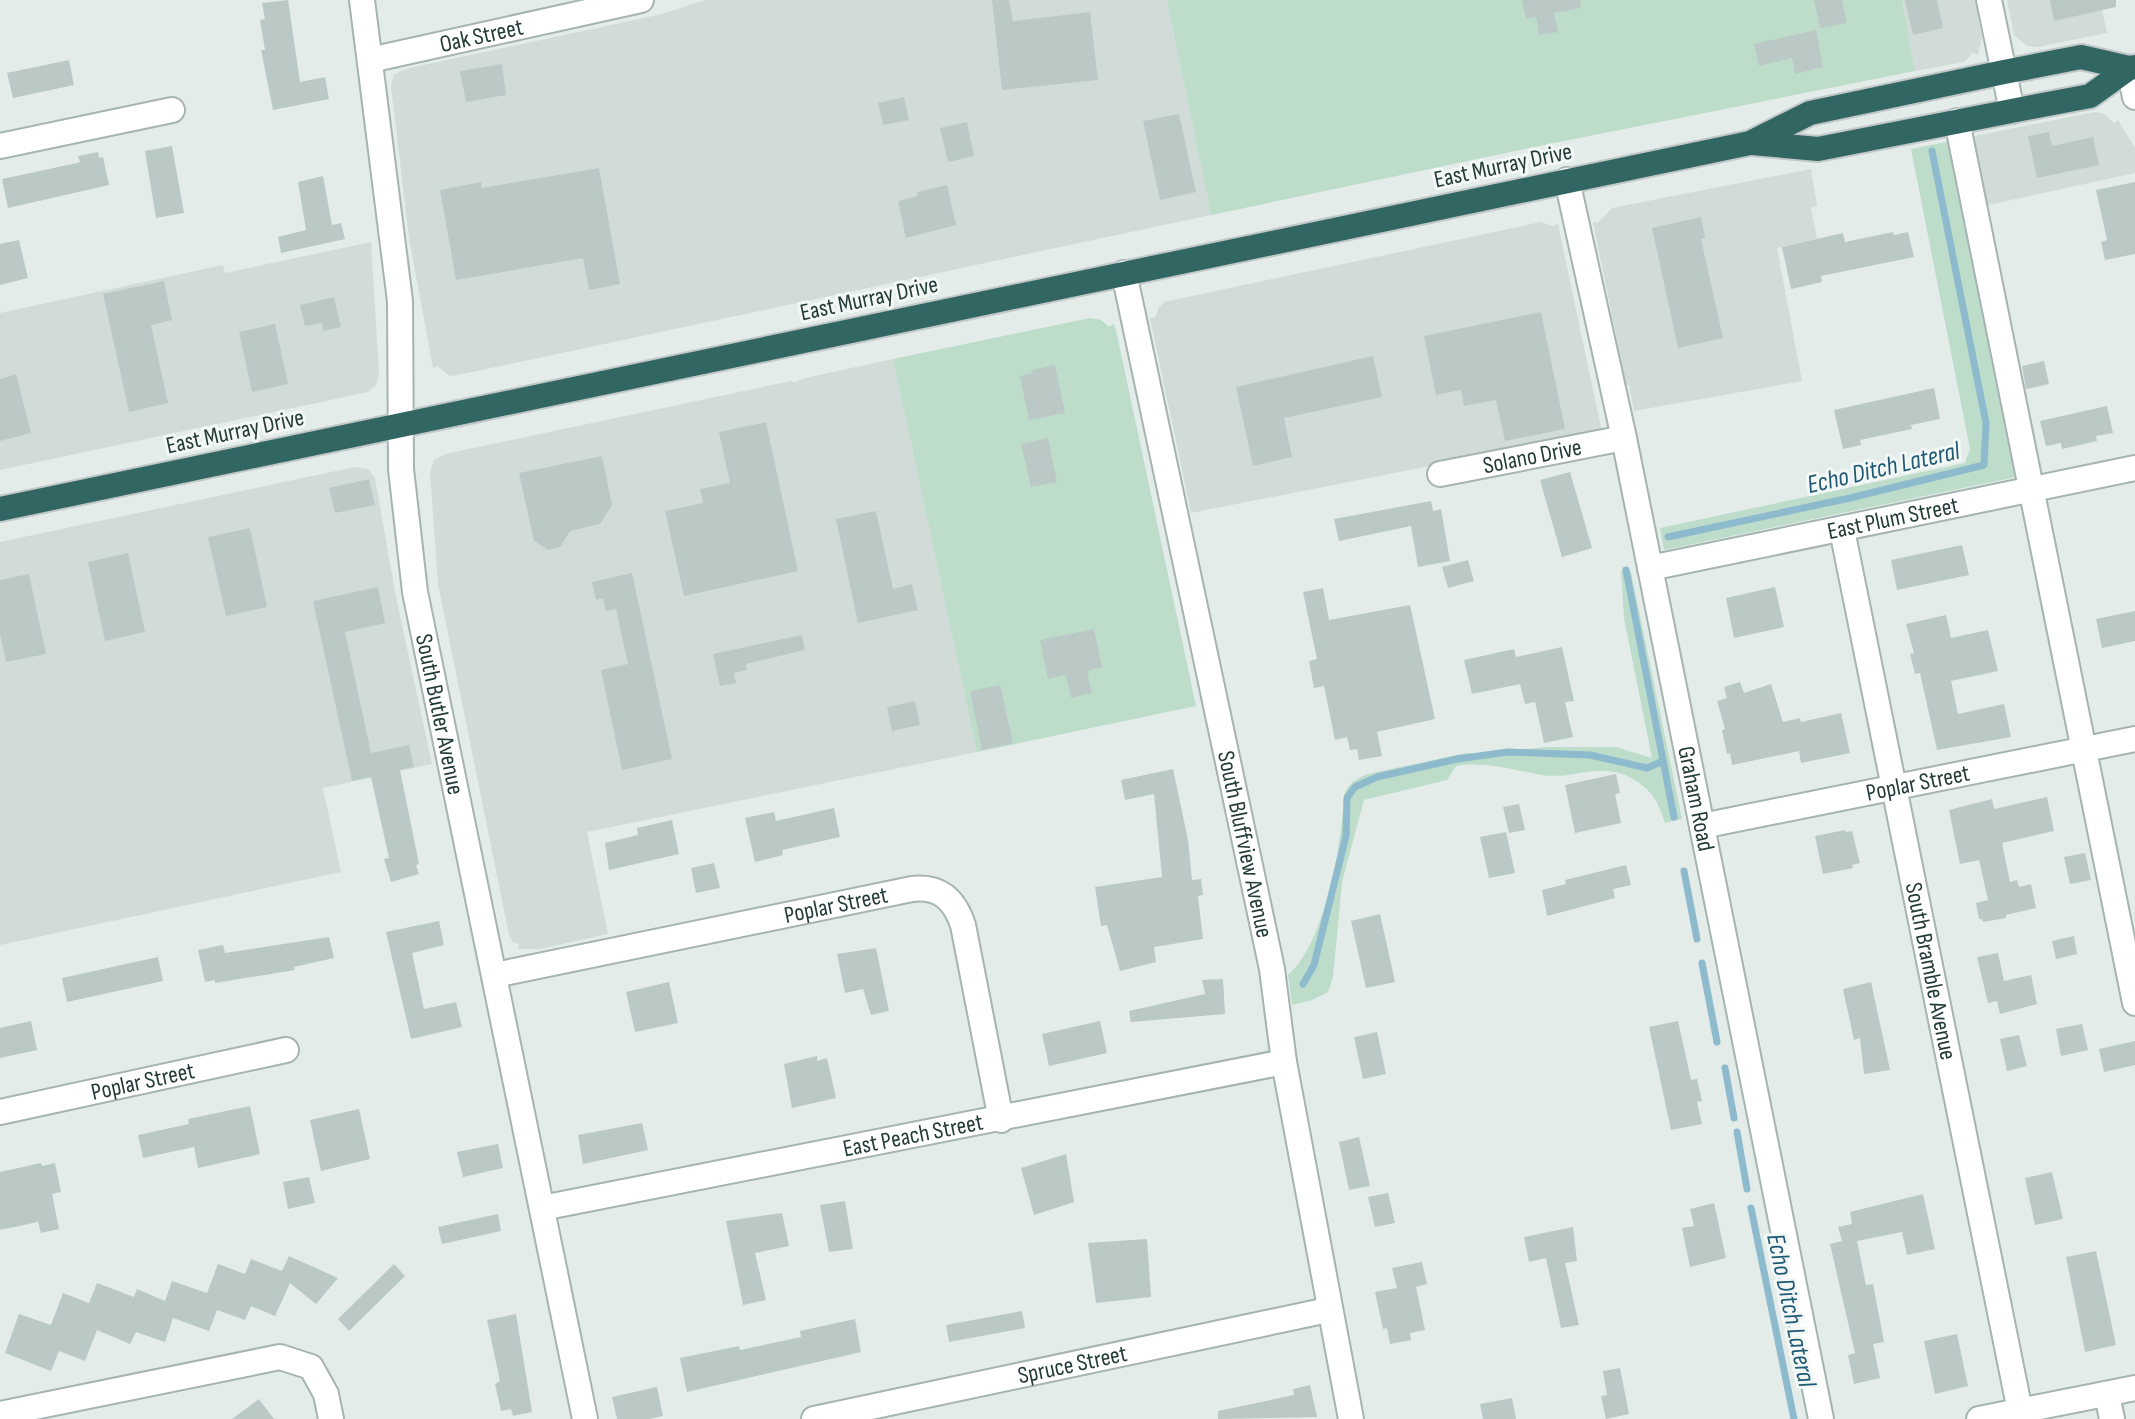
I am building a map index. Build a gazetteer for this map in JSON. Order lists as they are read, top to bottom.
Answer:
{
  "streets": {
    "highway": ["East Murray Drive"],
    "street": [
      "Oak Street",
      "Solano Drive",
      "East Plum Street",
      "South Butler Avenue",
      "Poplar Street",
      "Graham Road",
      "South Bluffview Avenue",
      "South Bramble Avenue",
      "East Peach Street",
      "Spruce Street"
    ]
  },
  "crossings": [
    ["Oak Street", "South Butler Avenue"],
    ["East Murray Drive", "South Butler Avenue"],
    ["East Murray Drive", "Graham Road"],
    ["East Murray Drive", "South Bluffview Avenue"],
    ["Solano Drive", "Graham Road"],
    ["East Plum Street", "Graham Road"],
    ["East Plum Street", "South Bramble Avenue"],
    ["South Butler Avenue", "Poplar Street"],
    ["South Butler Avenue", "East Peach Street"],
    ["Poplar Street", "Graham Road"],
    ["Poplar Street", "South Bramble Avenue"],
    ["Poplar Street", "East Peach Street"],
    ["South Bluffview Avenue", "East Peach Street"],
    ["South Bluffview Avenue", "Spruce Street"]
  ],
  "water": ["Echo Ditch Lateral"]
}
